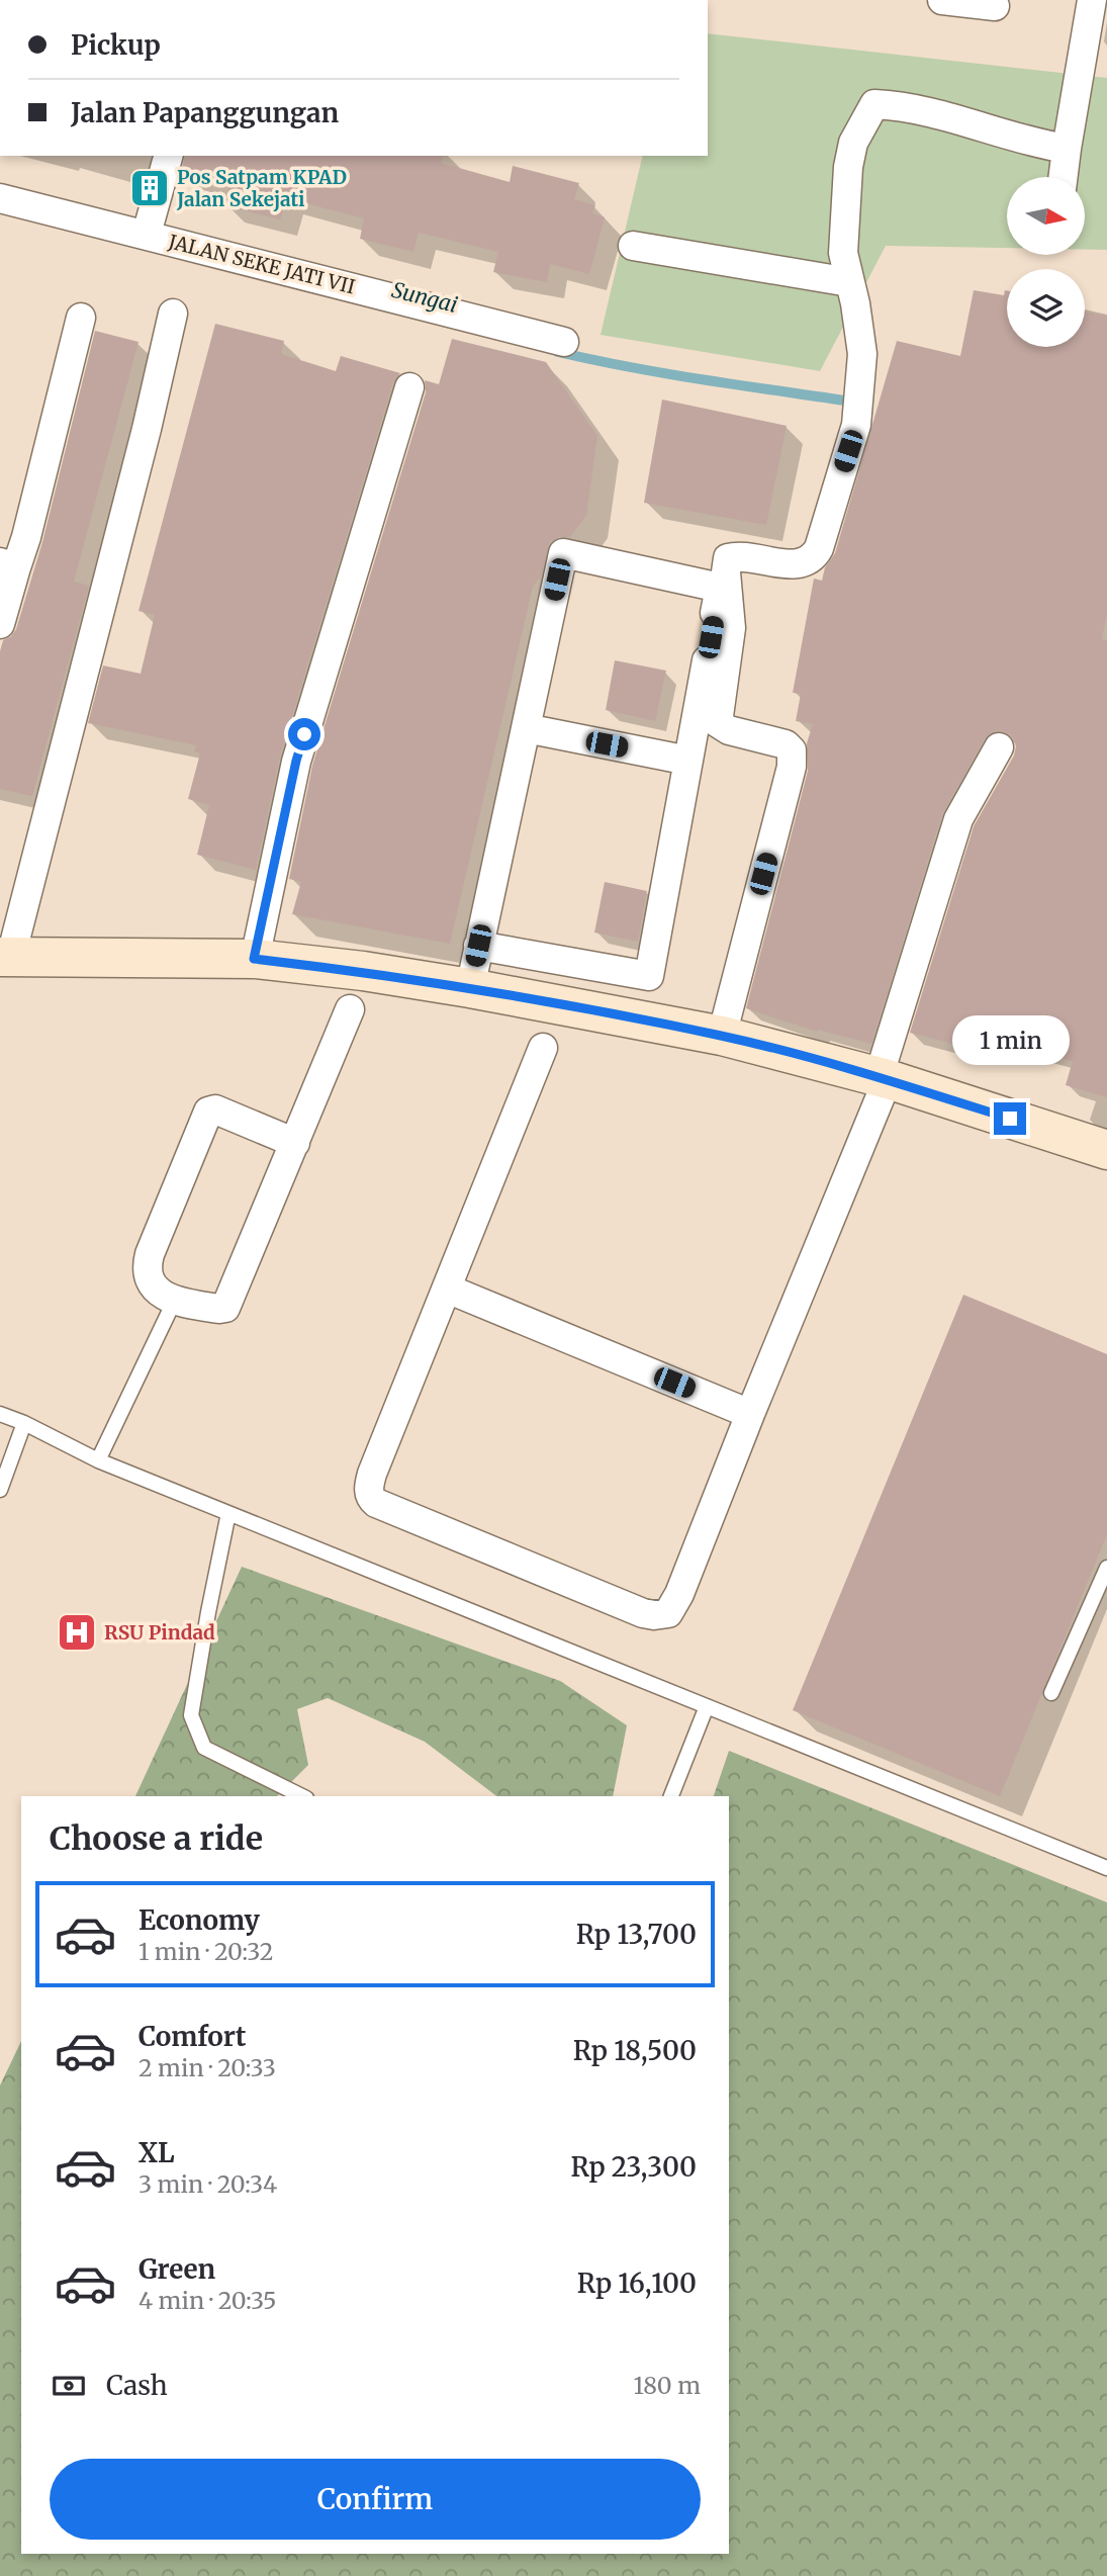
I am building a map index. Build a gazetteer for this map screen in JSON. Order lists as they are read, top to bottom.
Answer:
{
  "streets": {
    "street": ["JALAN SEKE JATI VII"]
  },
  "water": ["Sungai"],
  "places": {
    "building": ["Pos Satpam KPAD Jalan Sekejati"],
    "hospital": ["RSU Pindad"]
  },
  "north": "right",
  "page": {
    "banner": ["Pickup", "Jalan Papanggungan"],
    "bubble": "1 min",
    "heading": "Choose a ride",
    "list": [
      {
        "name": "Economy",
        "note": "1 min · 20:32",
        "value": "Rp 13,700"
      },
      {
        "name": "Comfort",
        "note": "2 min · 20:33",
        "value": "Rp 18,500"
      },
      {
        "name": "XL",
        "note": "3 min · 20:34",
        "value": "Rp 23,300"
      },
      {
        "name": "Green",
        "note": "4 min · 20:35",
        "value": "Rp 16,100"
      }
    ],
    "pay": ["Cash", "180 m"],
    "buttons": "Confirm"
  }
}
